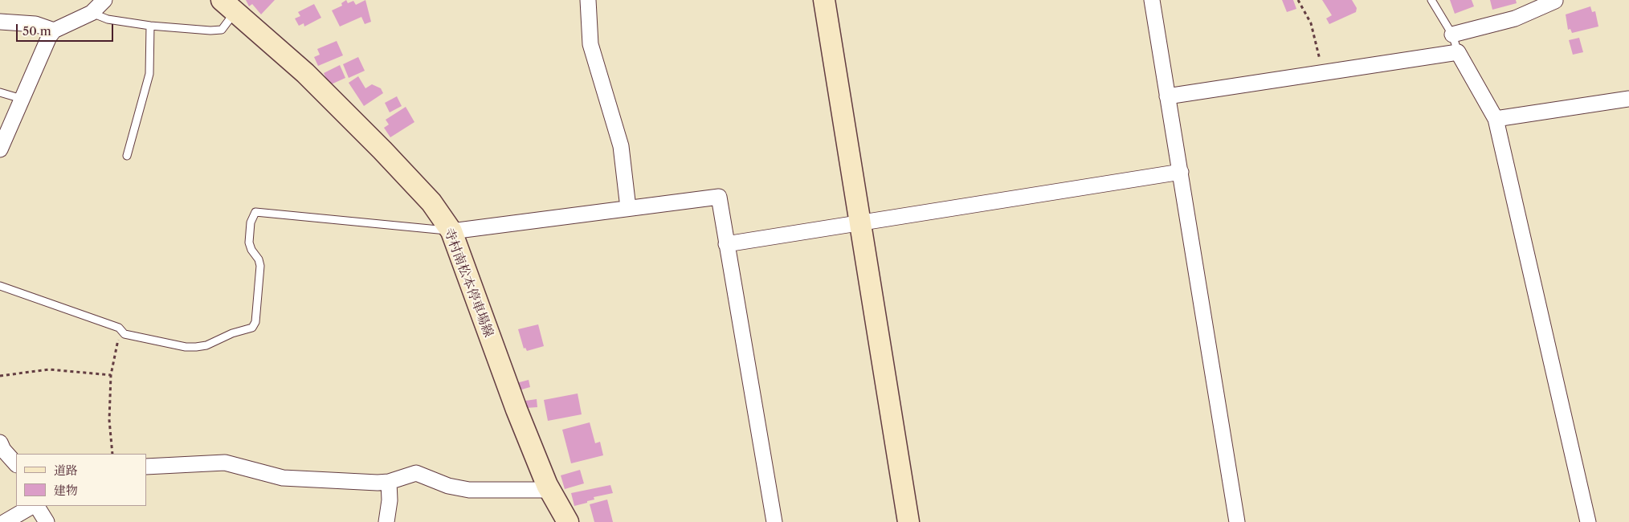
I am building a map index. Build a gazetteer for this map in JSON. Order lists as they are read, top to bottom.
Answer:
{
  "streets": {
    "main road": ["寺村南松本停車場線"]
  },
  "legend": ["道路", "建物"],
  "scale_bar": "50 m"
}
